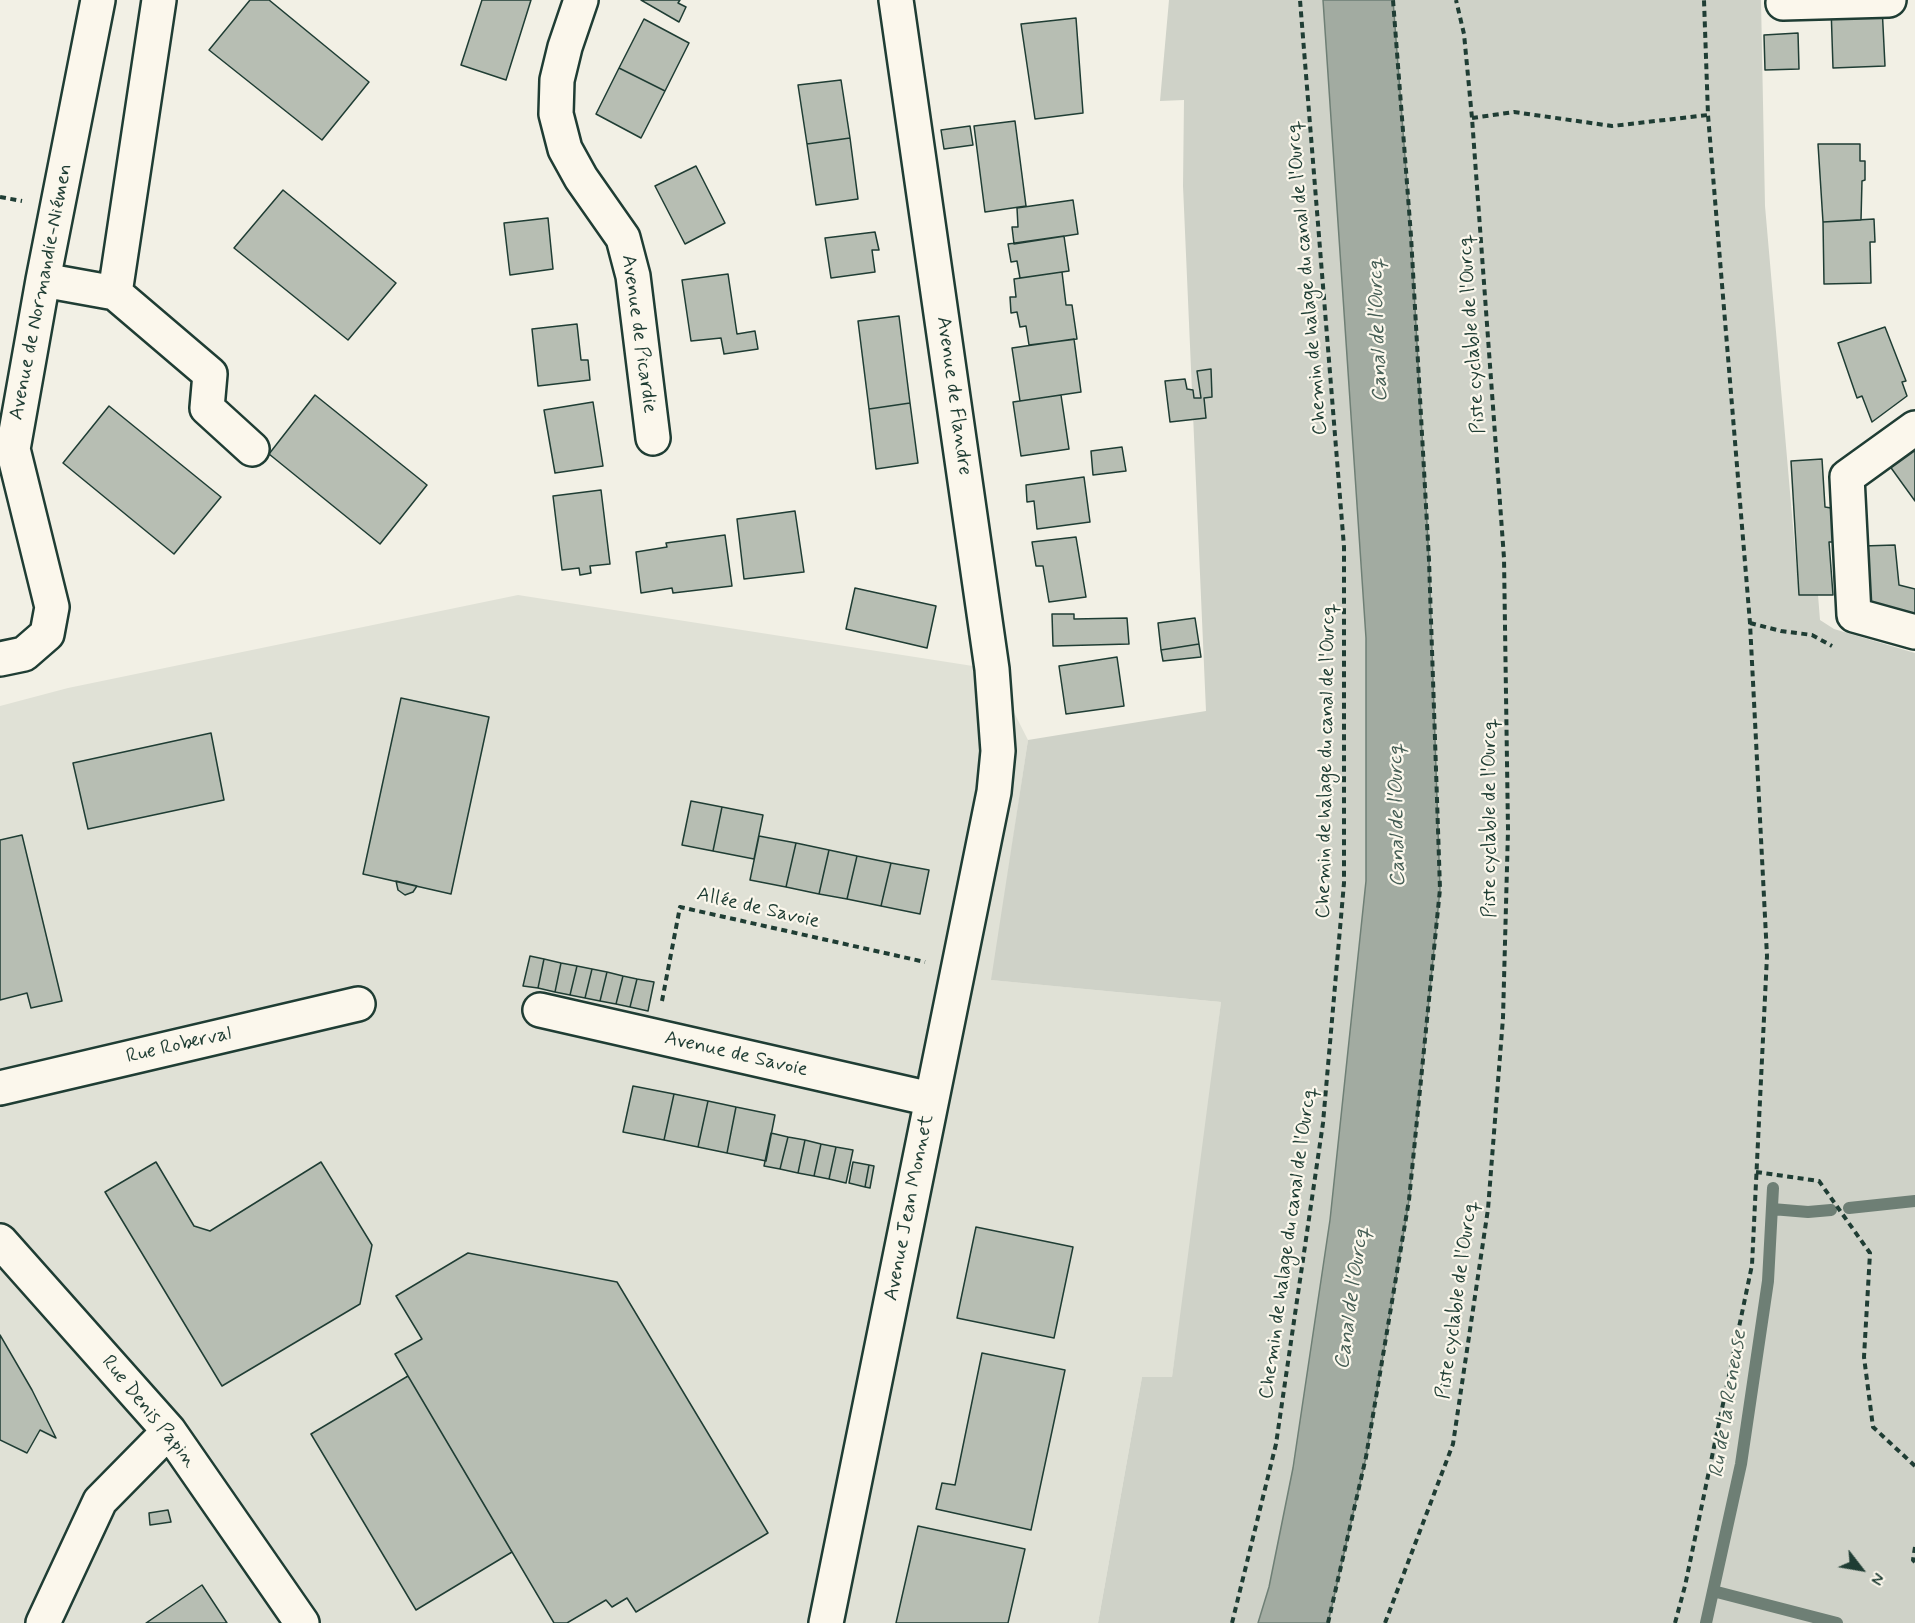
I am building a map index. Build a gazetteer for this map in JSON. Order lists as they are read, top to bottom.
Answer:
{
  "streets": {
    "street": [
      "Avenue de Normandie-Niémen",
      "Avenue de Picardie",
      "Avenue de Flandre",
      "Rue Roberval",
      "Avenue de Savoie",
      "Avenue Jean Monnet",
      "Rue Denis Papin"
    ],
    "path": ["Chemin de halage du canal de l'Ourcq", "Piste cyclable de l'Ourcq", "Allée de Savoie"]
  },
  "crossings": [
    ["Avenue de Flandre", "Avenue Jean Monnet"],
    ["Allée de Savoie", "Avenue de Savoie"],
    ["Allée de Savoie", "Avenue Jean Monnet"],
    ["Avenue de Savoie", "Avenue Jean Monnet"]
  ],
  "water": ["Canal de l'Ourcq", "Ru de la Reneuse"],
  "north": "bottom right"
}
